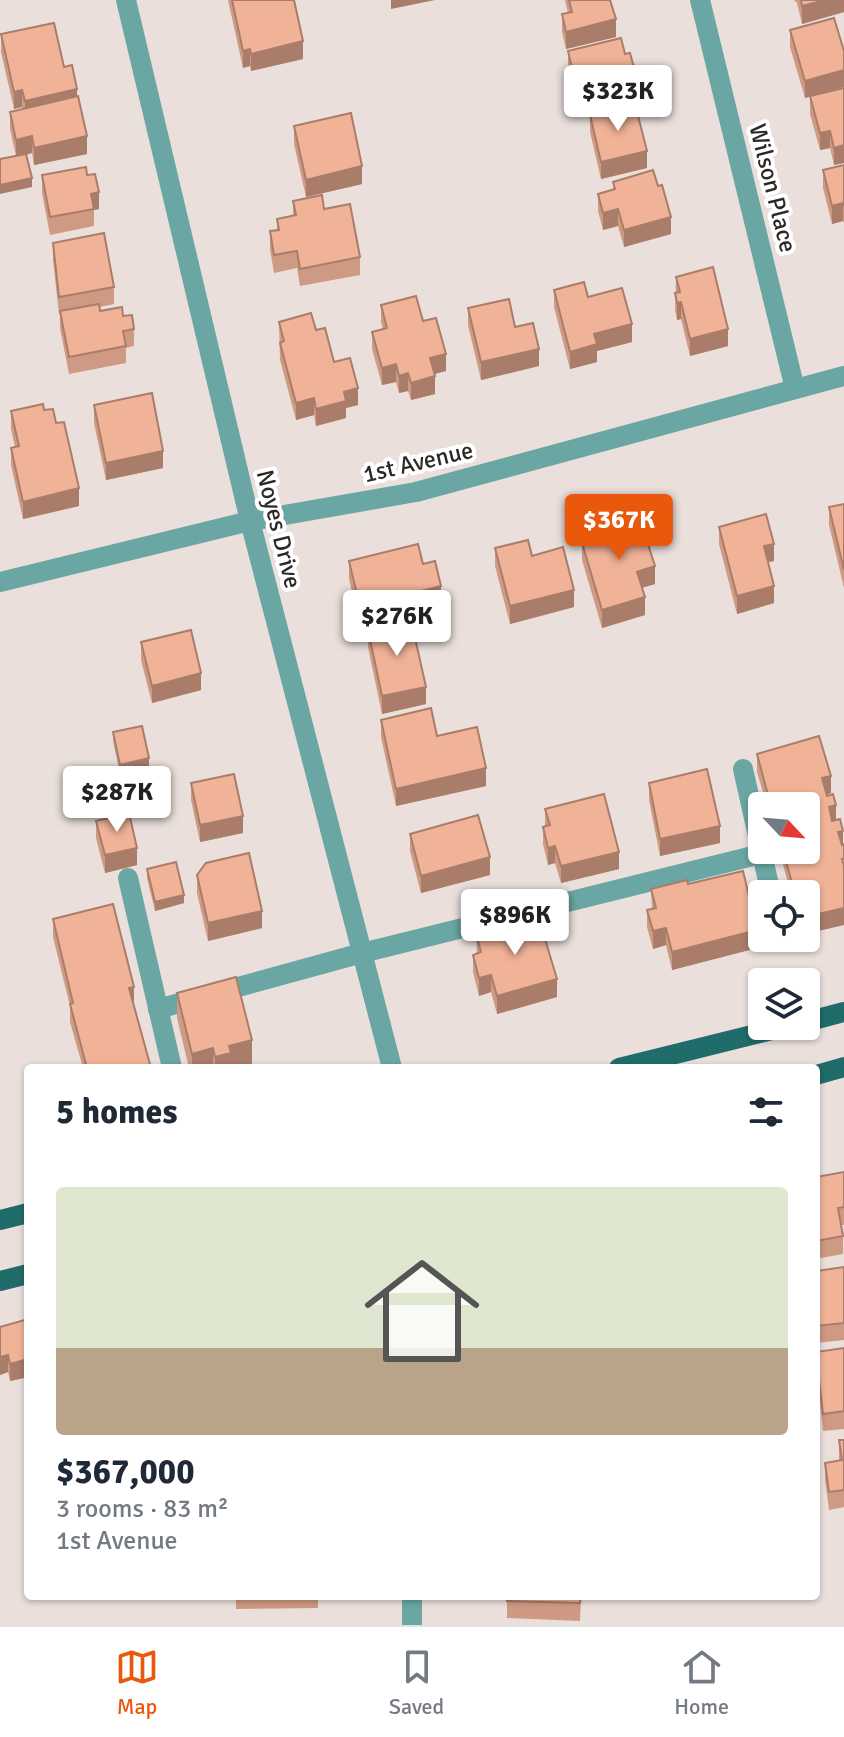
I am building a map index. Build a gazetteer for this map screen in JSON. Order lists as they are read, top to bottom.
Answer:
{
  "streets": {
    "street": ["Wilson Place", "1st Avenue", "Noyes Drive"]
  },
  "crossings": [
    ["Wilson Place", "1st Avenue"],
    ["1st Avenue", "Noyes Drive"]
  ],
  "north": "bottom right",
  "page": {
    "price": [
      "$323K",
      "$367K",
      "$276K",
      "$287K",
      "$896K"
    ],
    "heading": "5 homes",
    "list": [
      {
        "name": "$367,000",
        "note": "3 rooms · 83 m² · 1st Avenue"
      }
    ],
    "tabs": ["Map", "Saved", "Home"]
  }
}
